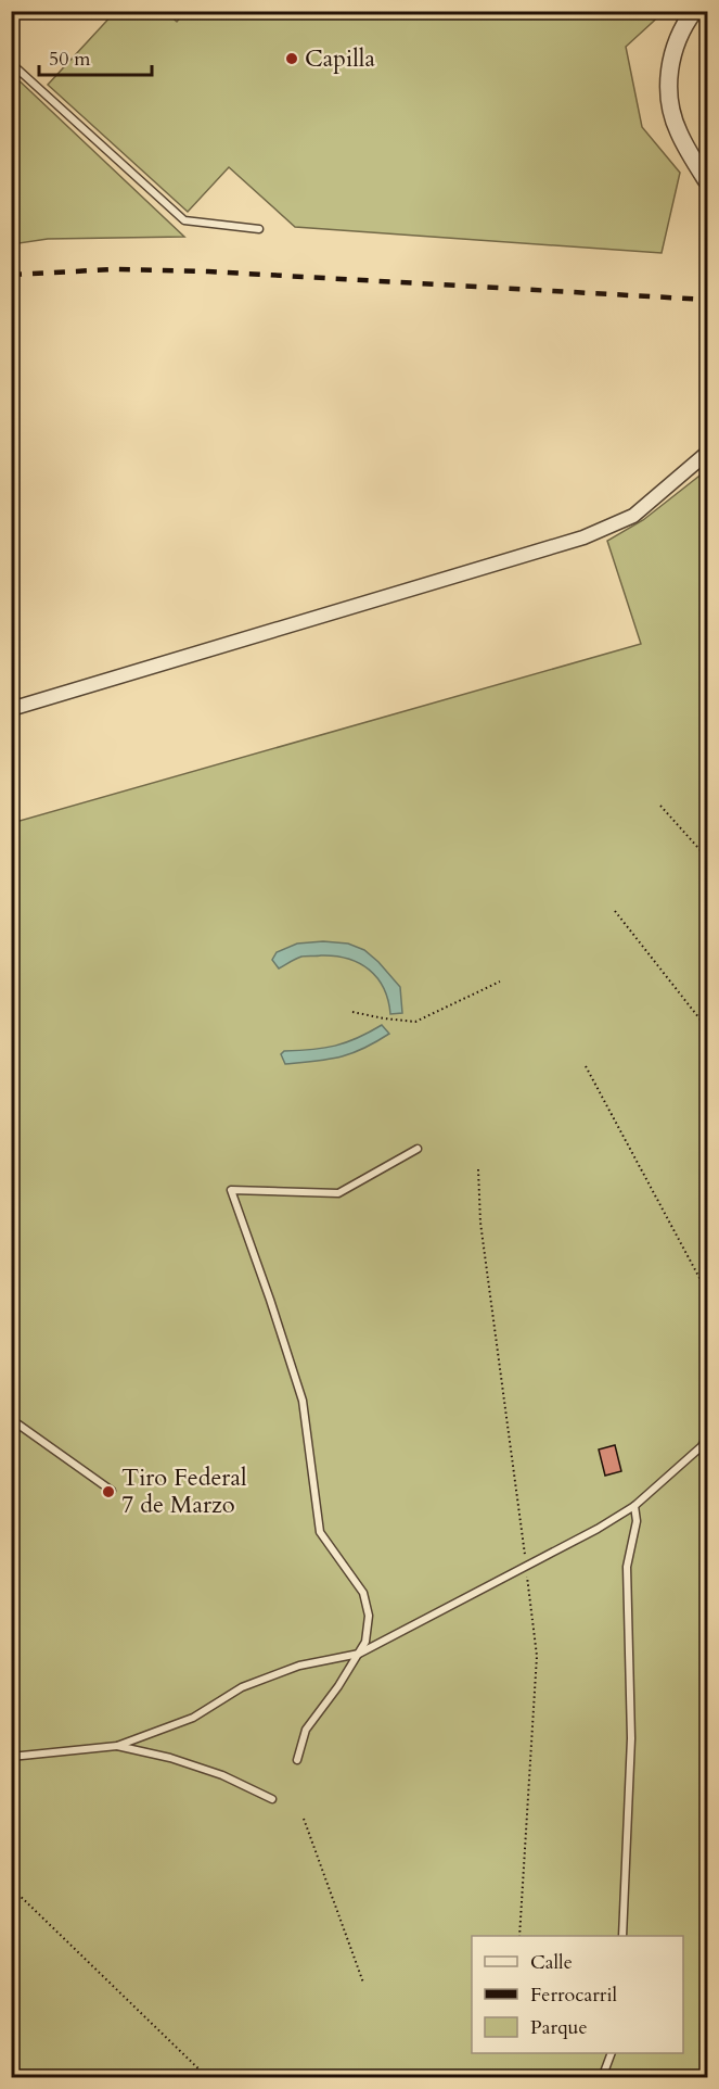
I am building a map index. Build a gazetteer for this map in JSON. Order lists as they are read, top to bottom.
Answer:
{
  "places": ["Capilla", "Tiro Federal 7 de Marzo"],
  "legend": ["Calle", "Ferrocarril", "Parque"],
  "scale_bar": "50 m"
}
